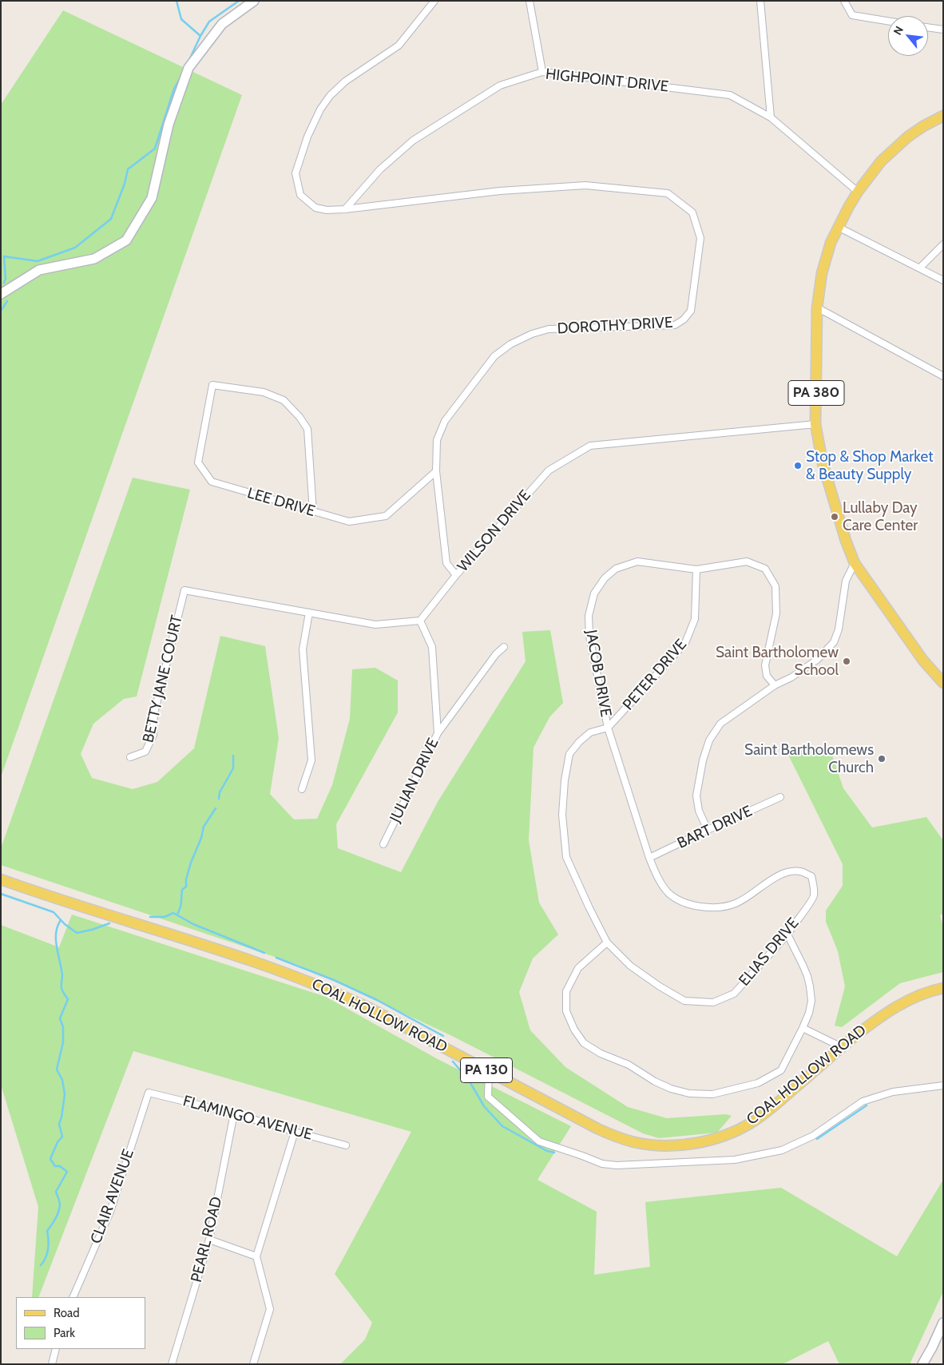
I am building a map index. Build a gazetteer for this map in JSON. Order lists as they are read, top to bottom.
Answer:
{
  "streets": {
    "main road": ["PA 380", "COAL HOLLOW ROAD", "PA 130"],
    "street": [
      "HIGHPOINT DRIVE",
      "DOROTHY DRIVE",
      "LEE DRIVE",
      "WILSON DRIVE",
      "JACOB DRIVE",
      "PETER DRIVE",
      "BETTY JANE COURT",
      "JULIAN DRIVE",
      "BART DRIVE",
      "ELIAS DRIVE",
      "FLAMINGO AVENUE",
      "CLAIR AVENUE",
      "PEARL ROAD"
    ]
  },
  "crossings": [
    ["HIGHPOINT DRIVE", "DOROTHY DRIVE"],
    ["HIGHPOINT DRIVE", "PA 380"],
    ["DOROTHY DRIVE", "LEE DRIVE"],
    ["DOROTHY DRIVE", "WILSON DRIVE"],
    ["PA 380", "WILSON DRIVE"],
    ["WILSON DRIVE", "JULIAN DRIVE"],
    ["JACOB DRIVE", "PETER DRIVE"],
    ["JACOB DRIVE", "ELIAS DRIVE"],
    ["PETER DRIVE", "ELIAS DRIVE"],
    ["BART DRIVE", "ELIAS DRIVE"],
    ["FLAMINGO AVENUE", "CLAIR AVENUE"],
    ["FLAMINGO AVENUE", "PEARL ROAD"]
  ],
  "places": [
    "Stop & Shop Market & Beauty Supply",
    "Lullaby Day Care Center",
    "Saint Bartholomew School",
    "Saint Bartholomews Church"
  ],
  "legend": ["Road", "Park"],
  "north": "top left"
}
